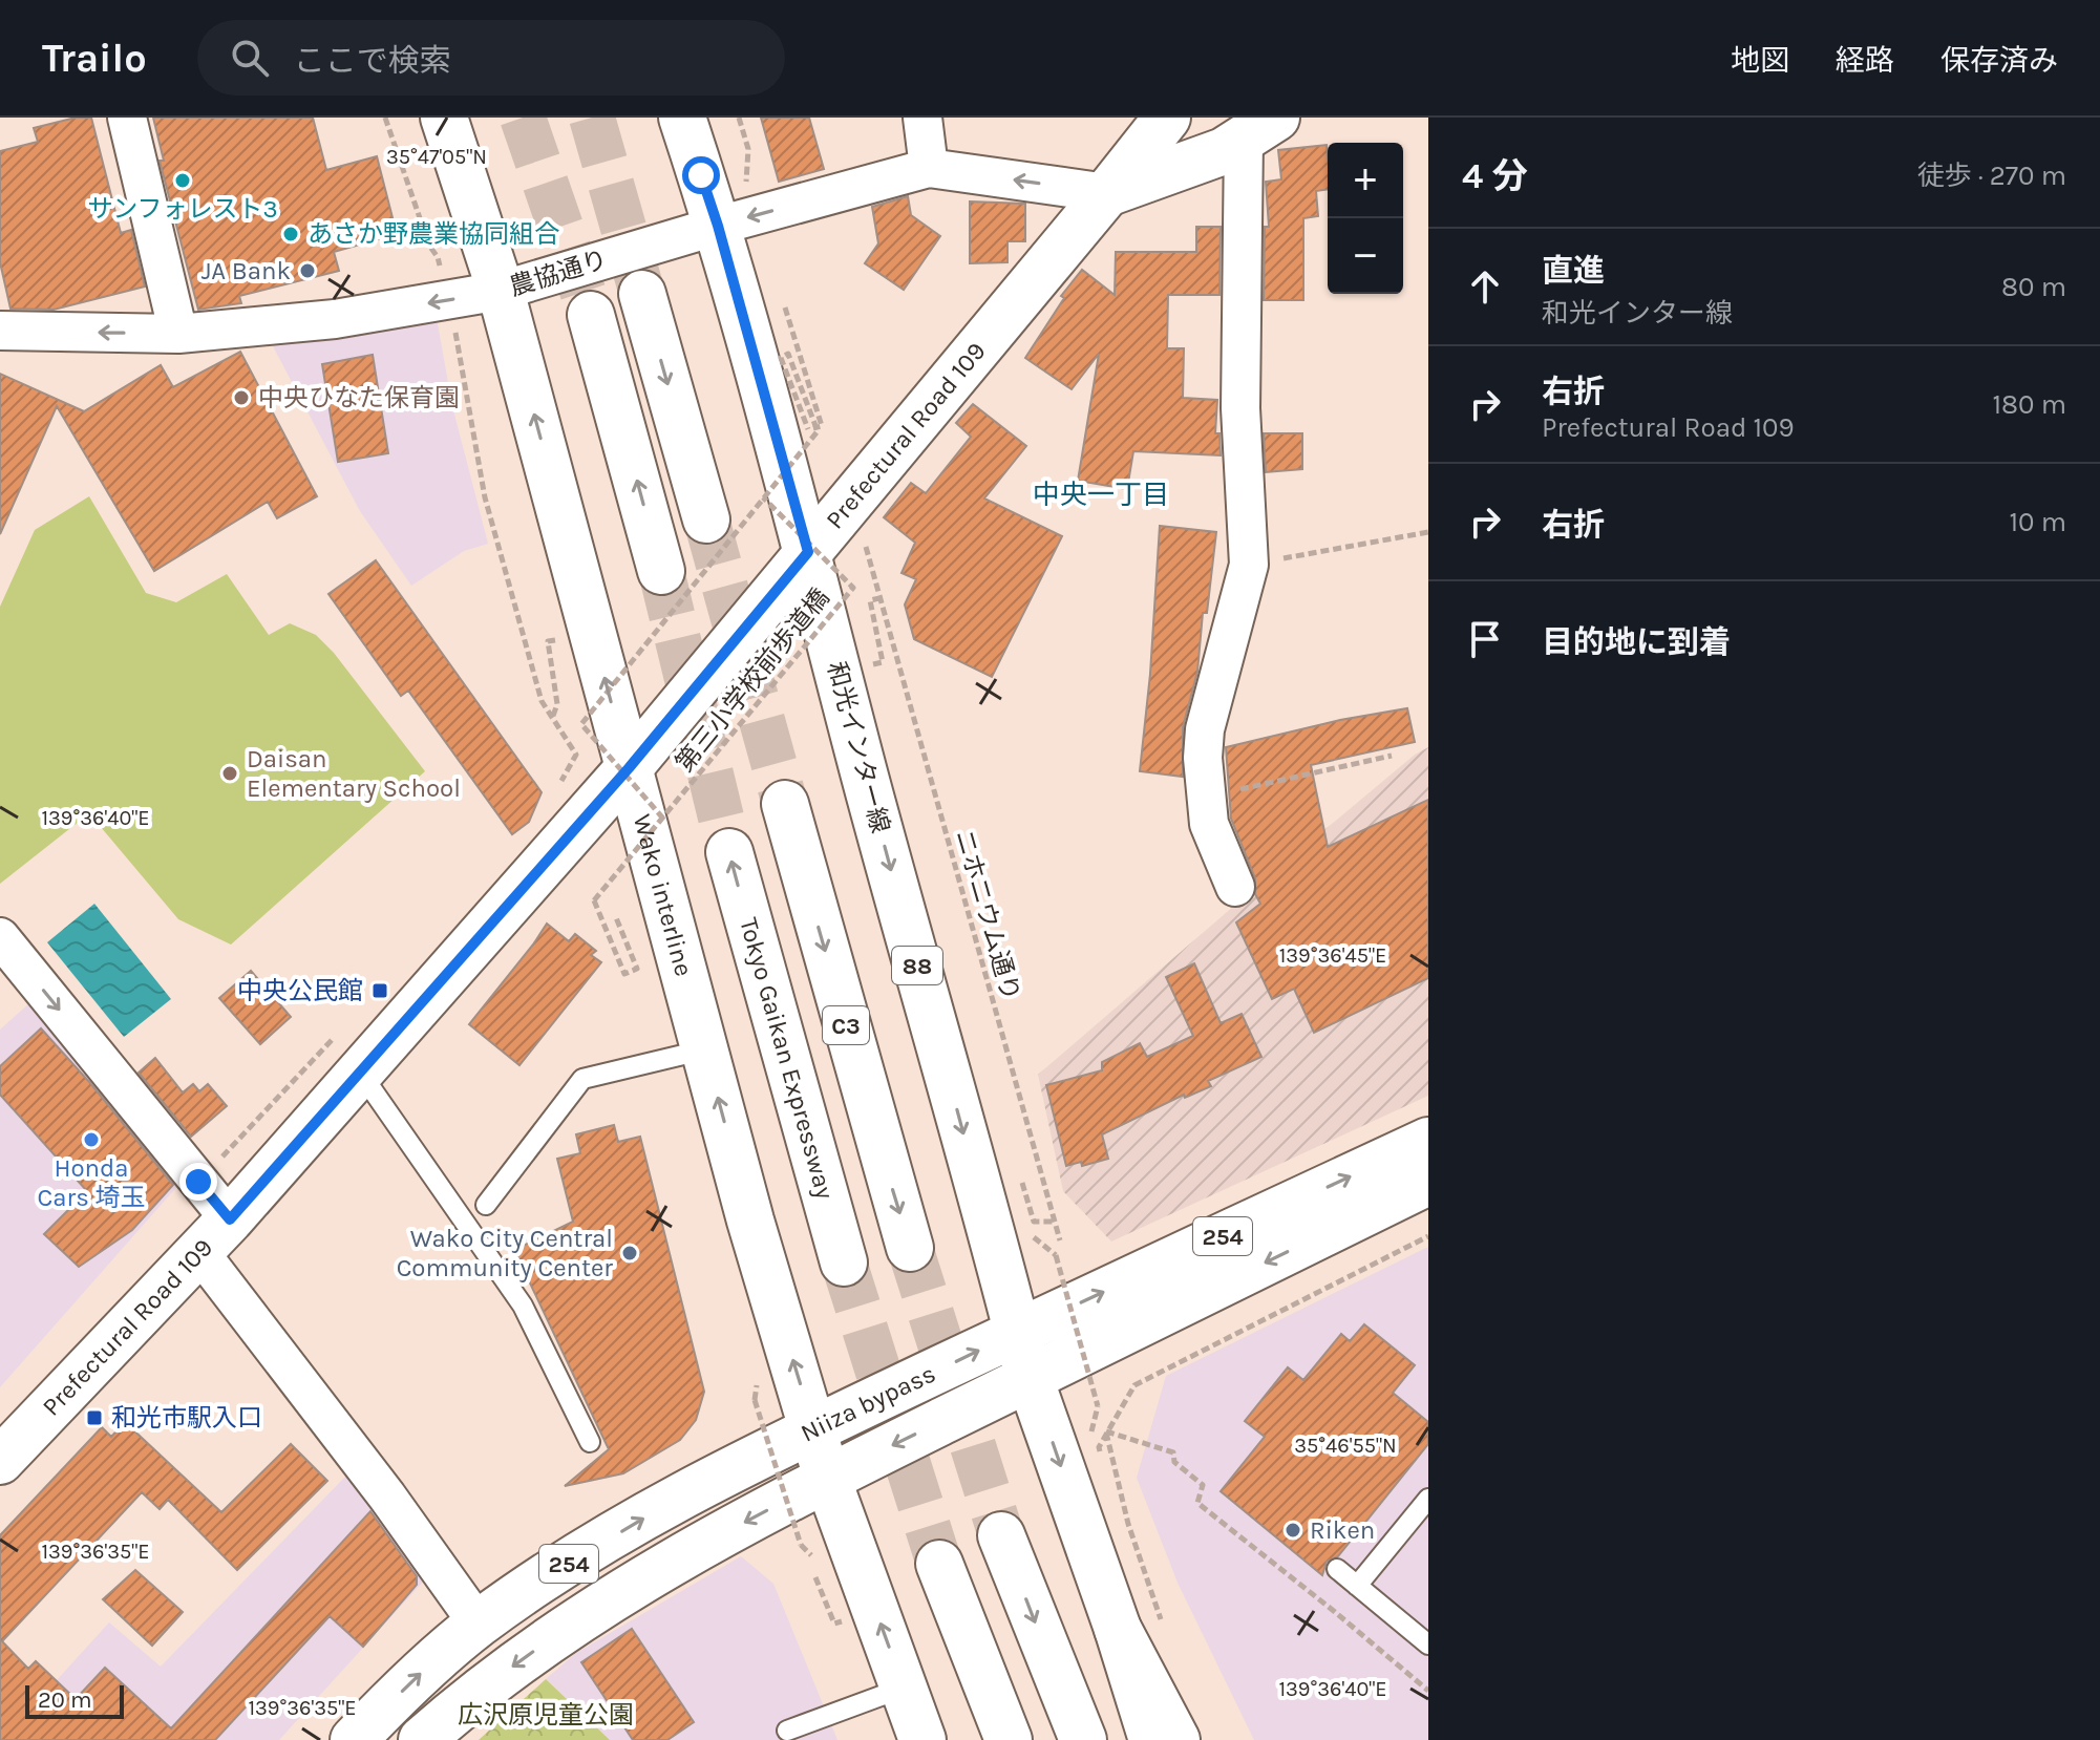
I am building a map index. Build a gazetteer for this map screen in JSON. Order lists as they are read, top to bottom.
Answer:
{
  "streets": {
    "main road": [
      "Prefectural Road 109",
      "和光インター線",
      "Wako interline",
      "88",
      "C3",
      "Tokyo Gaikan Expressway",
      "254",
      "Niiza bypass"
    ],
    "street": ["農協通り"],
    "path": ["第三小学校前歩道橋", "ニホニウム通り"]
  },
  "crossings": [
    ["農協通り", "Prefectural Road 109"],
    ["農協通り", "和光インター線"],
    ["農協通り", "Wako interline"],
    ["Prefectural Road 109", "和光インター線"],
    ["Prefectural Road 109", "Wako interline"],
    ["Prefectural Road 109", "ニホニウム通り"],
    ["和光インター線", "Niiza bypass"],
    ["Wako interline", "Niiza bypass"]
  ],
  "one_way": ["農協通り"],
  "districts": ["中央一丁目"],
  "parks": ["広沢原児童公園"],
  "places": {
    "other": [
      "サンフォレスト3",
      "あさか野農業協同組合",
      "JA Bank",
      "中央ひなた保育園",
      "Daisan Elementary School",
      "Honda Cars 埼玉",
      "Wako City Central Community Center",
      "Riken"
    ],
    "transit": ["中央公民館", "和光市駅入口"]
  },
  "scale_bar": "20 m",
  "page": {
    "header": "Trailo",
    "search": "ここで検索",
    "nav": ["地図", "経路", "保存済み"],
    "heading": ["4 分", "徒歩 · 270 m"],
    "map_buttons": ["+", "−"],
    "list": [
      ["直進", "和光インター線", "80 m"],
      ["右折", "Prefectural Road 109", "180 m"],
      ["右折", "10 m"],
      "目的地に到着"
    ],
    "scale": "20 m"
  },
  "coordinates": [
    "35°47'05\"N",
    "139°36'40\"E",
    "139°36'45\"E",
    "35°46'55\"N",
    "139°36'35\"E"
  ]
}
